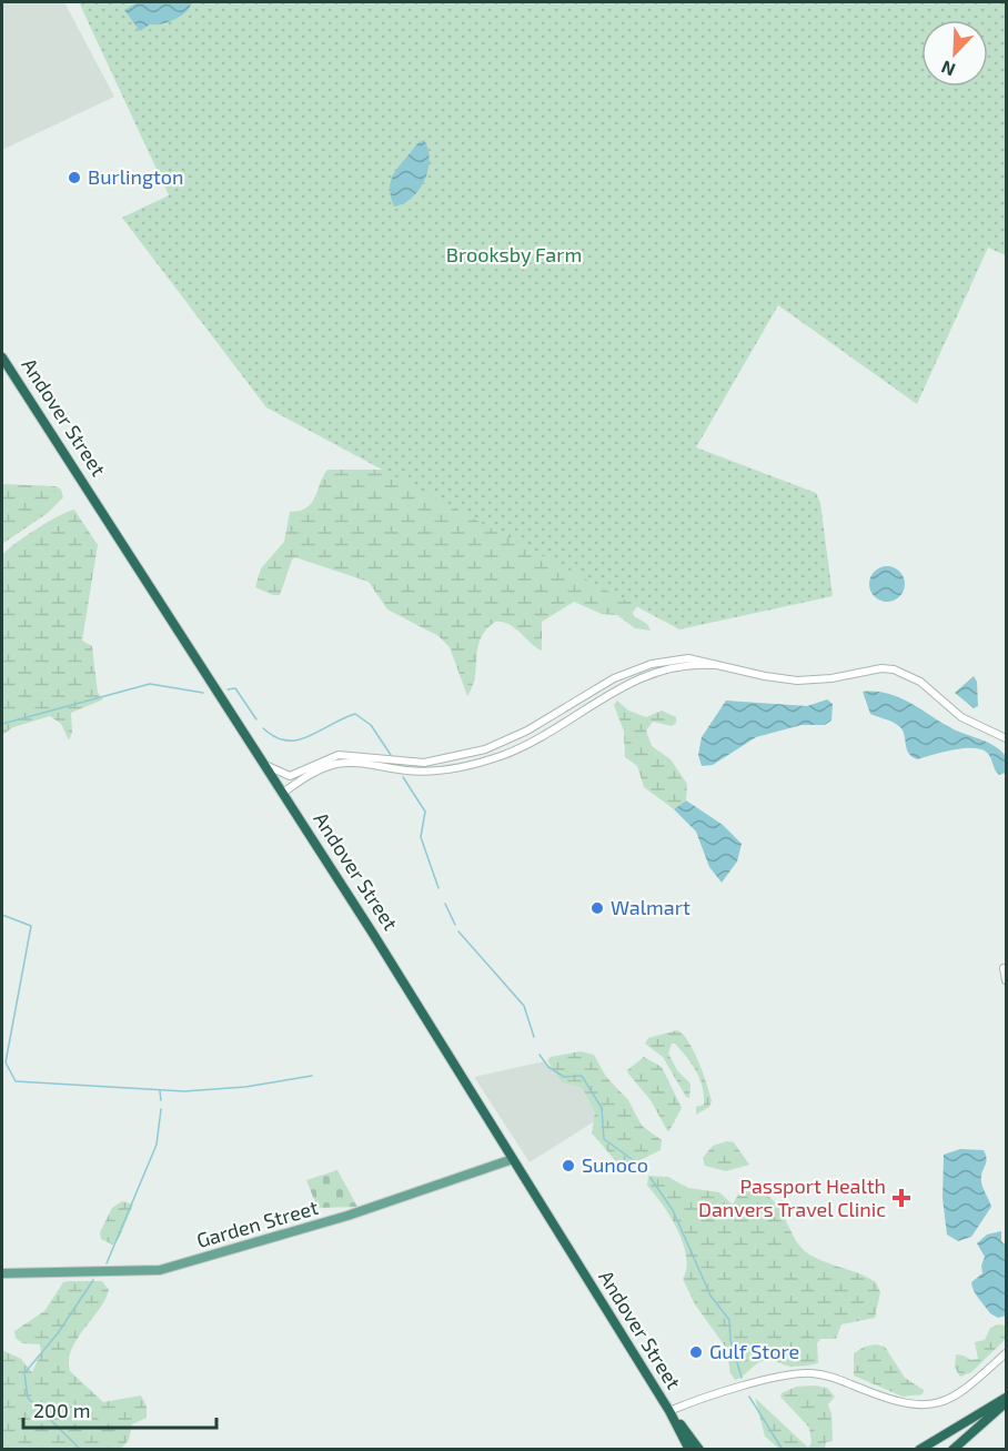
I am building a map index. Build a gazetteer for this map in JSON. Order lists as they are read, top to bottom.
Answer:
{
  "streets": {
    "highway": ["Andover Street"],
    "main road": ["Garden Street"]
  },
  "crossings": [
    ["Andover Street", "Garden Street"]
  ],
  "parks": ["Brooksby Farm"],
  "places": {
    "other": [
      "Burlington",
      "Walmart",
      "Sunoco",
      "Gulf Store"
    ],
    "health": ["Passport Health Danvers Travel Clinic"]
  },
  "scale_bar": "200 m",
  "north": "bottom left"
}
